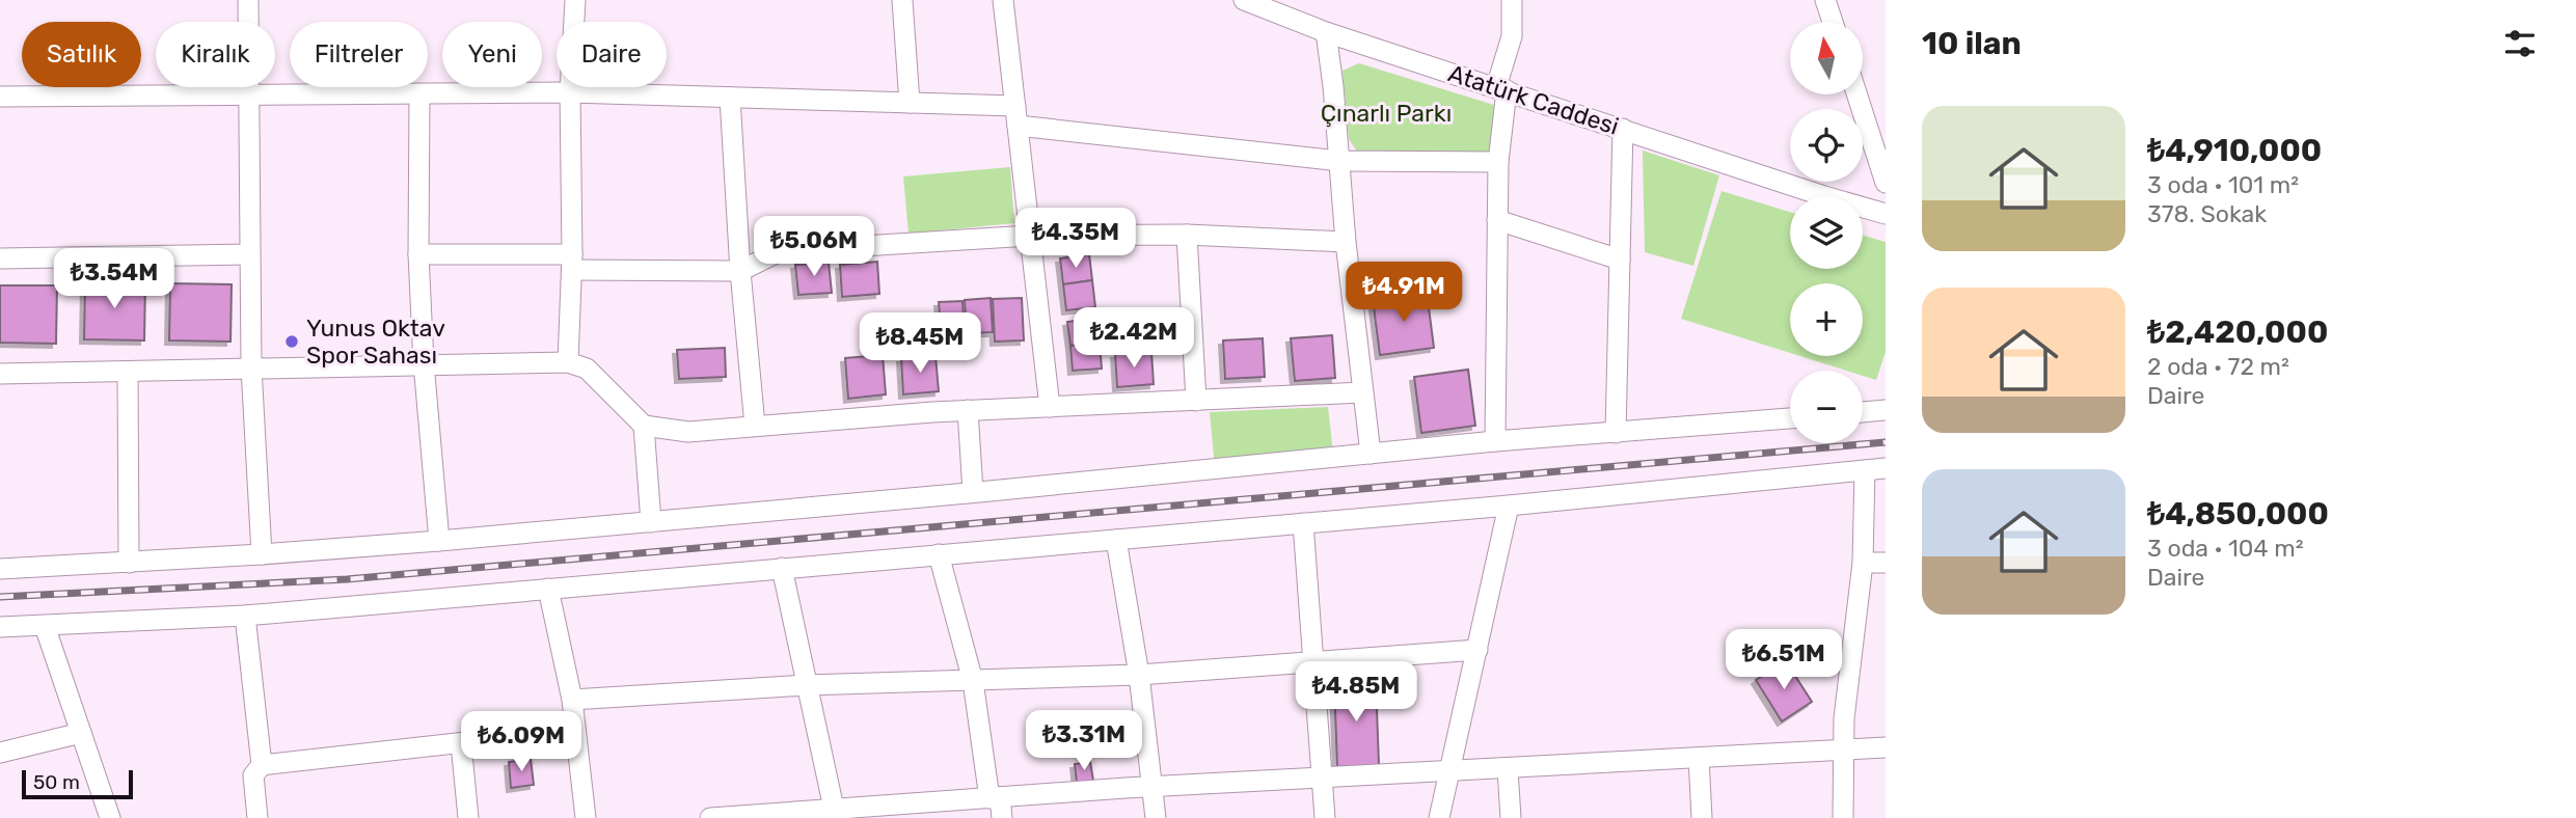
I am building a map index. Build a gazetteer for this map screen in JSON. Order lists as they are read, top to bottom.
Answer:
{
  "streets": {
    "street": ["Atatürk Caddesi"]
  },
  "parks": ["Çınarlı Parkı"],
  "places": ["Yunus Oktav Spor Sahası"],
  "scale_bar": "50 m",
  "north": "top",
  "page": {
    "heading": "10 ilan",
    "map_buttons": ["+", "−"],
    "chip": [
      "Satılık",
      "Kiralık",
      "Filtreler",
      "Yeni",
      "Daire"
    ],
    "list": [
      {
        "name": "₺4,910,000",
        "note": "3 oda · 101 m² · 378. Sokak"
      },
      {
        "name": "₺2,420,000",
        "note": "2 oda · 72 m² · Daire"
      },
      {
        "name": "₺4,850,000",
        "note": "3 oda · 104 m² · Daire"
      }
    ],
    "price": [
      "₺4.35M",
      "₺5.06M",
      "₺3.54M",
      "₺4.91M",
      "₺2.42M",
      "₺8.45M",
      "₺6.51M",
      "₺4.85M",
      "₺3.31M",
      "₺6.09M"
    ],
    "scale": "50 m"
  }
}
